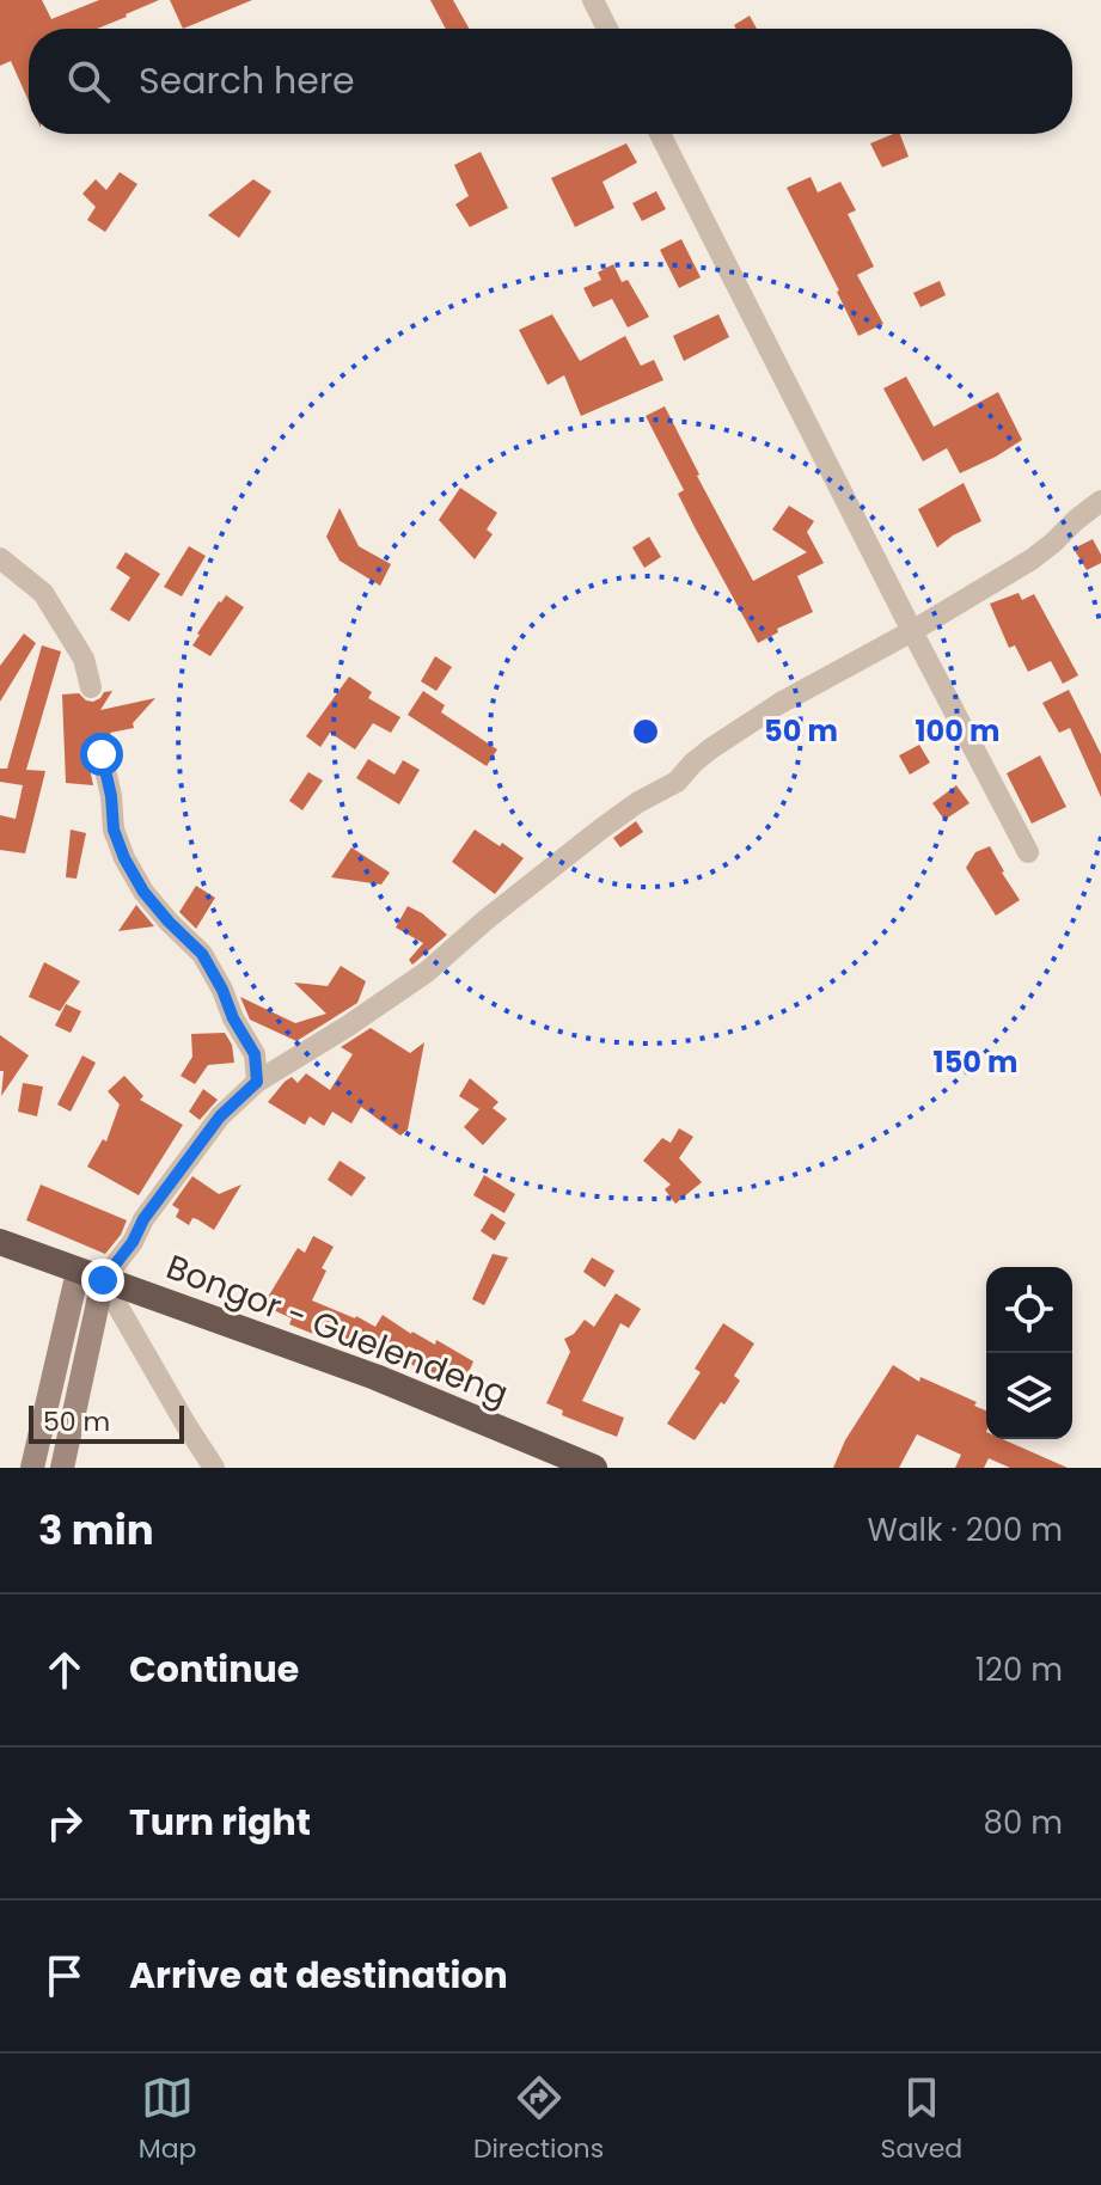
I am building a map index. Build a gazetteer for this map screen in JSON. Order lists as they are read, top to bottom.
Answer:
{
  "streets": {
    "highway": ["Bongor - Guelendeng"]
  },
  "scale_bar": "50 m",
  "page": {
    "search": "Search here",
    "scale": "50 m",
    "heading": ["3 min", "Walk · 200 m"],
    "list": [
      ["Continue", "120 m"],
      ["Turn right", "80 m"],
      "Arrive at destination"
    ],
    "nav": ["Map", "Directions", "Saved"]
  },
  "rings": ["50 m", "100 m", "150 m"]
}
